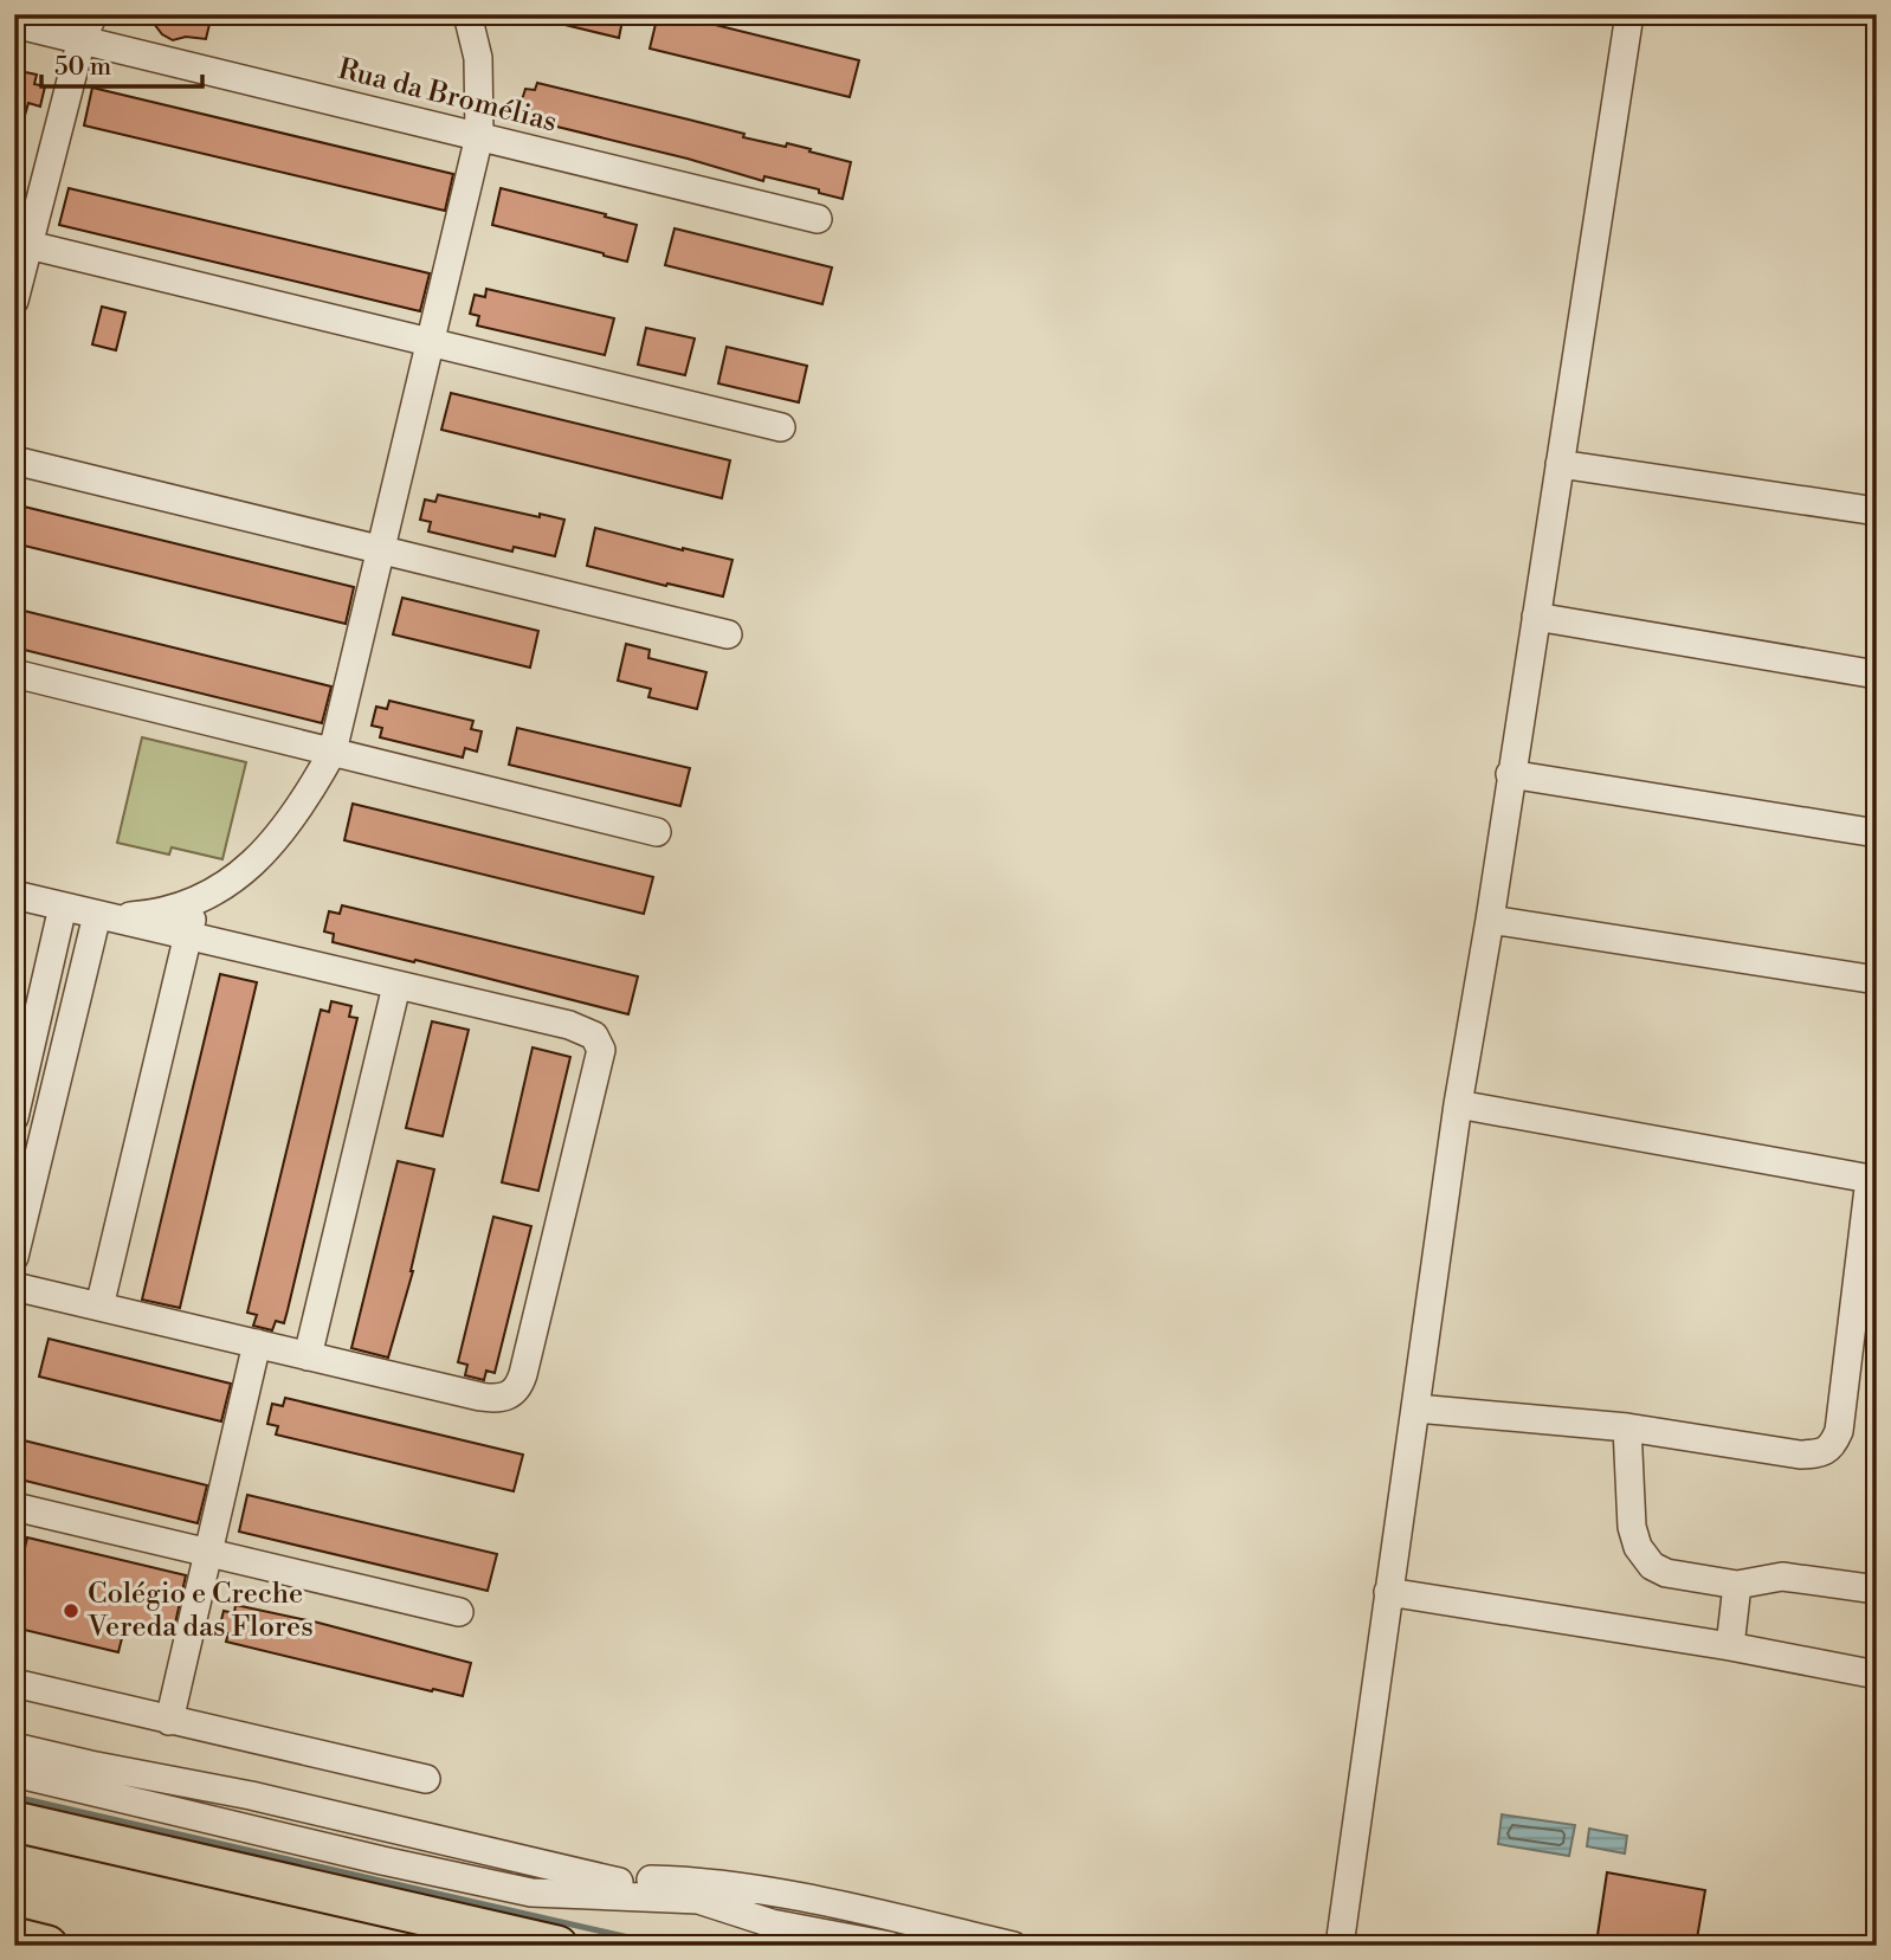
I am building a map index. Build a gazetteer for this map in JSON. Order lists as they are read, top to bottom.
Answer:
{
  "streets": {
    "street": ["Rua da Bromélias"]
  },
  "places": ["Colégio e Creche Vereda das Flores"],
  "scale_bar": "50 m"
}
